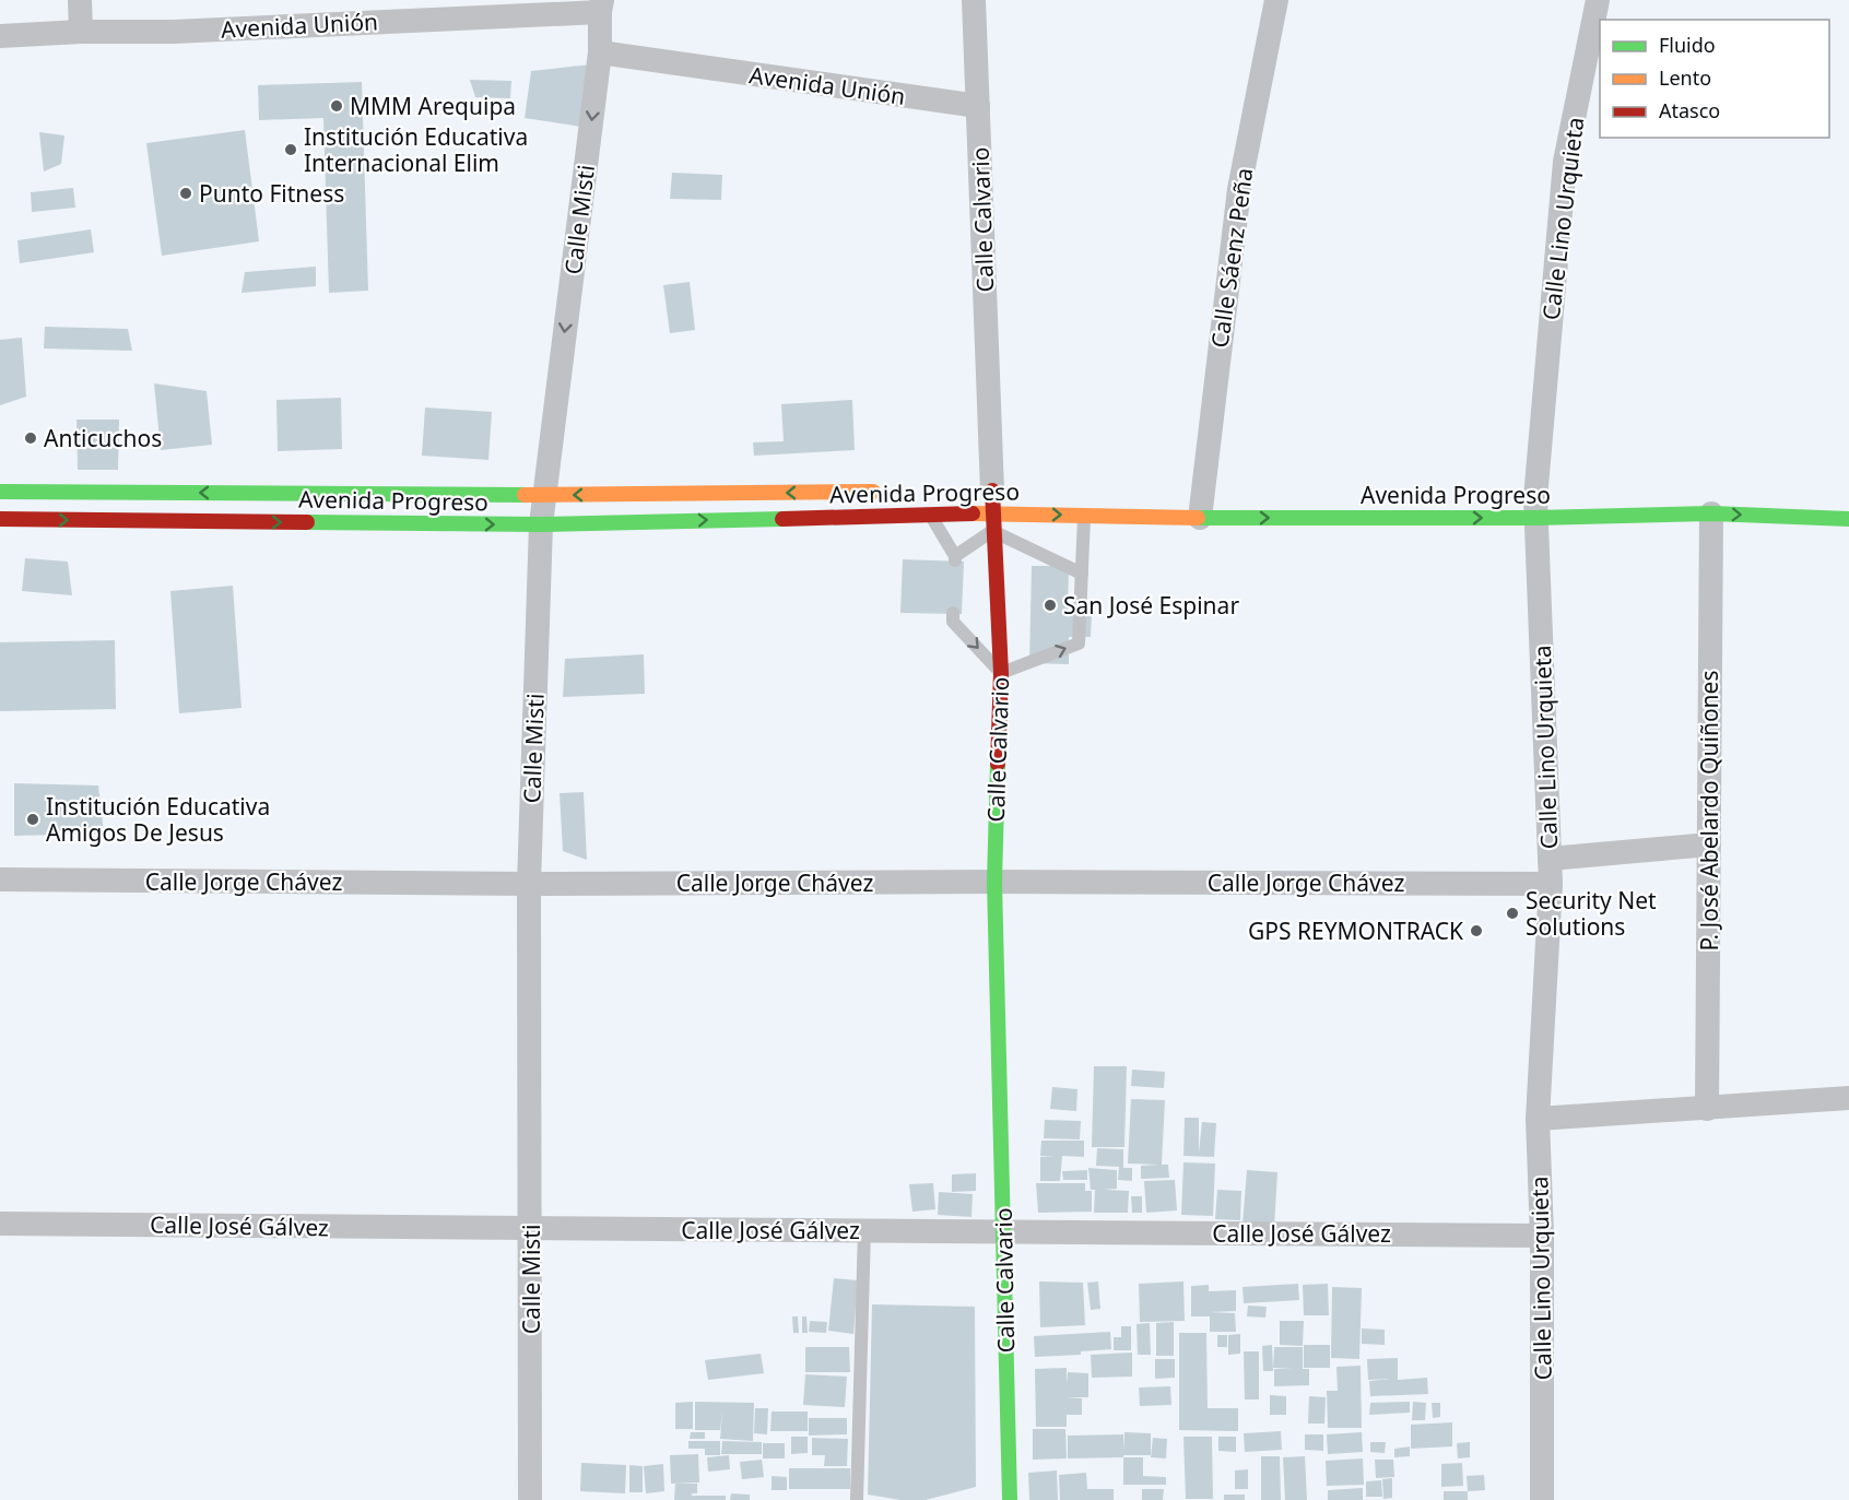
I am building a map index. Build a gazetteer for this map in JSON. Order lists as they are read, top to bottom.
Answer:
{
  "streets": {
    "main road": ["Calle Calvario", "Avenida Progreso"],
    "street": [
      "Avenida Unión",
      "Calle Lino Urquieta",
      "Calle Misti",
      "Calle Sáenz Peña",
      "P. José Abelardo Quiñones",
      "Calle Jorge Chávez",
      "Calle José Gálvez"
    ]
  },
  "crossings": [
    ["Avenida Unión", "Calle Misti"],
    ["Avenida Unión", "Calle Calvario"],
    ["Calle Lino Urquieta", "Avenida Progreso"],
    ["Calle Lino Urquieta", "Calle Jorge Chávez"],
    ["Calle Lino Urquieta", "Calle José Gálvez"],
    ["Calle Misti", "Avenida Progreso"],
    ["Calle Misti", "Calle Jorge Chávez"],
    ["Calle Misti", "Calle José Gálvez"],
    ["Calle Calvario", "Avenida Progreso"],
    ["Calle Calvario", "Calle Jorge Chávez"],
    ["Calle Calvario", "Calle José Gálvez"],
    ["Calle Sáenz Peña", "Avenida Progreso"],
    ["Avenida Progreso", "P. José Abelardo Quiñones"]
  ],
  "places": [
    "MMM Arequipa",
    "Institución Educativa Internacional Elim",
    "Punto Fitness",
    "Anticuchos",
    "San José Espinar",
    "Institución Educativa Amigos De Jesus",
    "Security Net Solutions",
    "GPS REYMONTRACK"
  ],
  "legend": ["Fluido", "Lento", "Atasco"]
}
